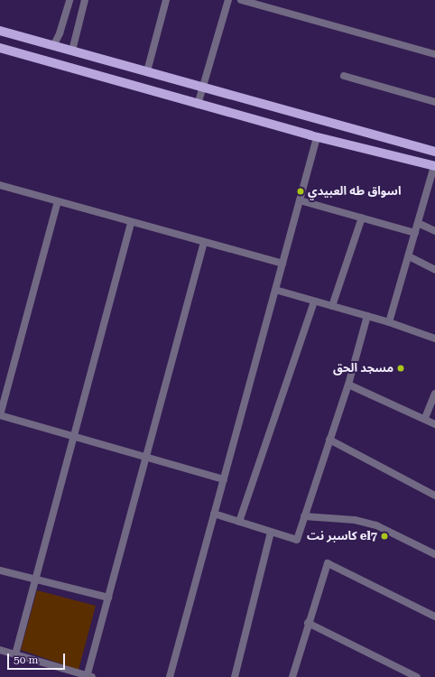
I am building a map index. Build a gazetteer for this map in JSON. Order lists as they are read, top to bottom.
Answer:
{
  "places": ["اسواق طه العبيدي", "مسجد الحق", "كاسبر نت el7"],
  "scale_bar": "50 m"
}
